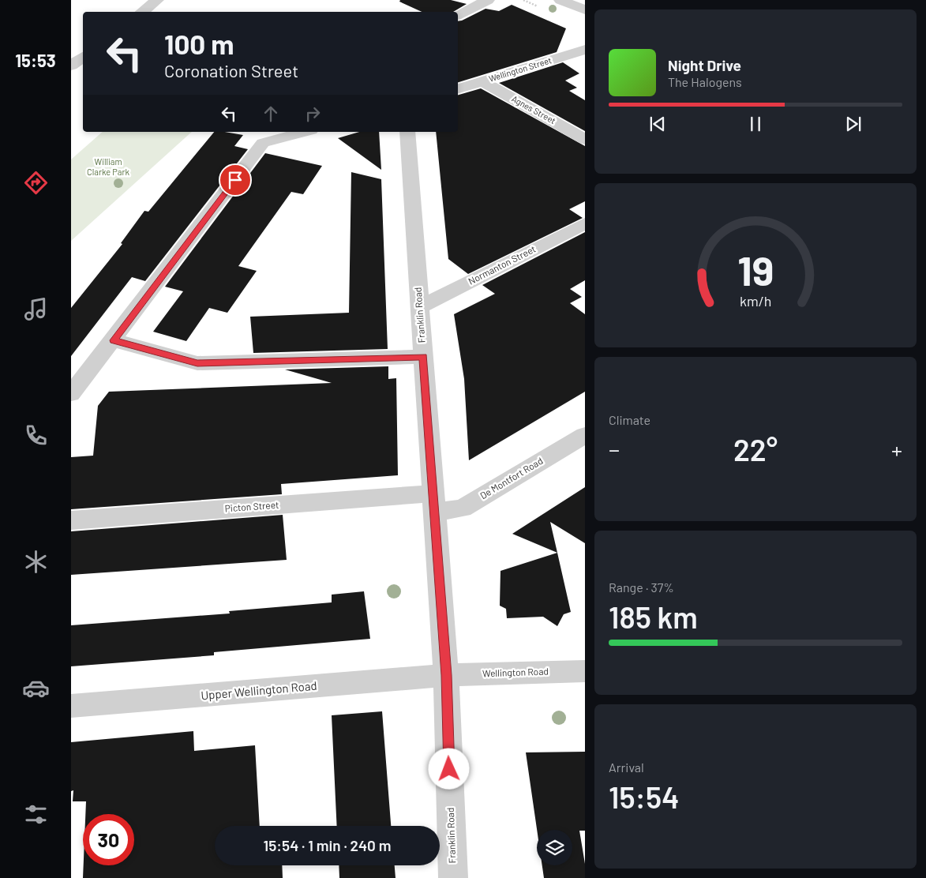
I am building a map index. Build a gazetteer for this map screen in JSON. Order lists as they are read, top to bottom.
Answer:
{
  "streets": {
    "street": [
      "Wellington Street",
      "Agnes Street",
      "Normanton Street",
      "Franklin Road",
      "De Montfort Road",
      "Picton Street",
      "Wellington Road",
      "Upper Wellington Road"
    ]
  },
  "crossings": [
    ["Wellington Street", "Agnes Street"],
    ["Normanton Street", "Franklin Road"],
    ["Franklin Road", "De Montfort Road"],
    ["Franklin Road", "Picton Street"],
    ["Franklin Road", "Wellington Road"],
    ["Franklin Road", "Upper Wellington Road"],
    ["De Montfort Road", "Picton Street"],
    ["Wellington Road", "Upper Wellington Road"]
  ],
  "parks": ["William Clarke Park"],
  "page": {
    "tabs": "15:53",
    "turn": ["100 m", "Coronation Street"],
    "song": ["Night Drive", "The Halogens"],
    "tile": [
      "Climate",
      ["Range · 37%", "185 km"],
      ["Arrival", "15:54"]
    ],
    "heat": ["−", "22°", "+"],
    "limit": "30",
    "trip": "15:54 · 1 min · 240 m",
    "gauge": ["19", "km/h"]
  }
}
